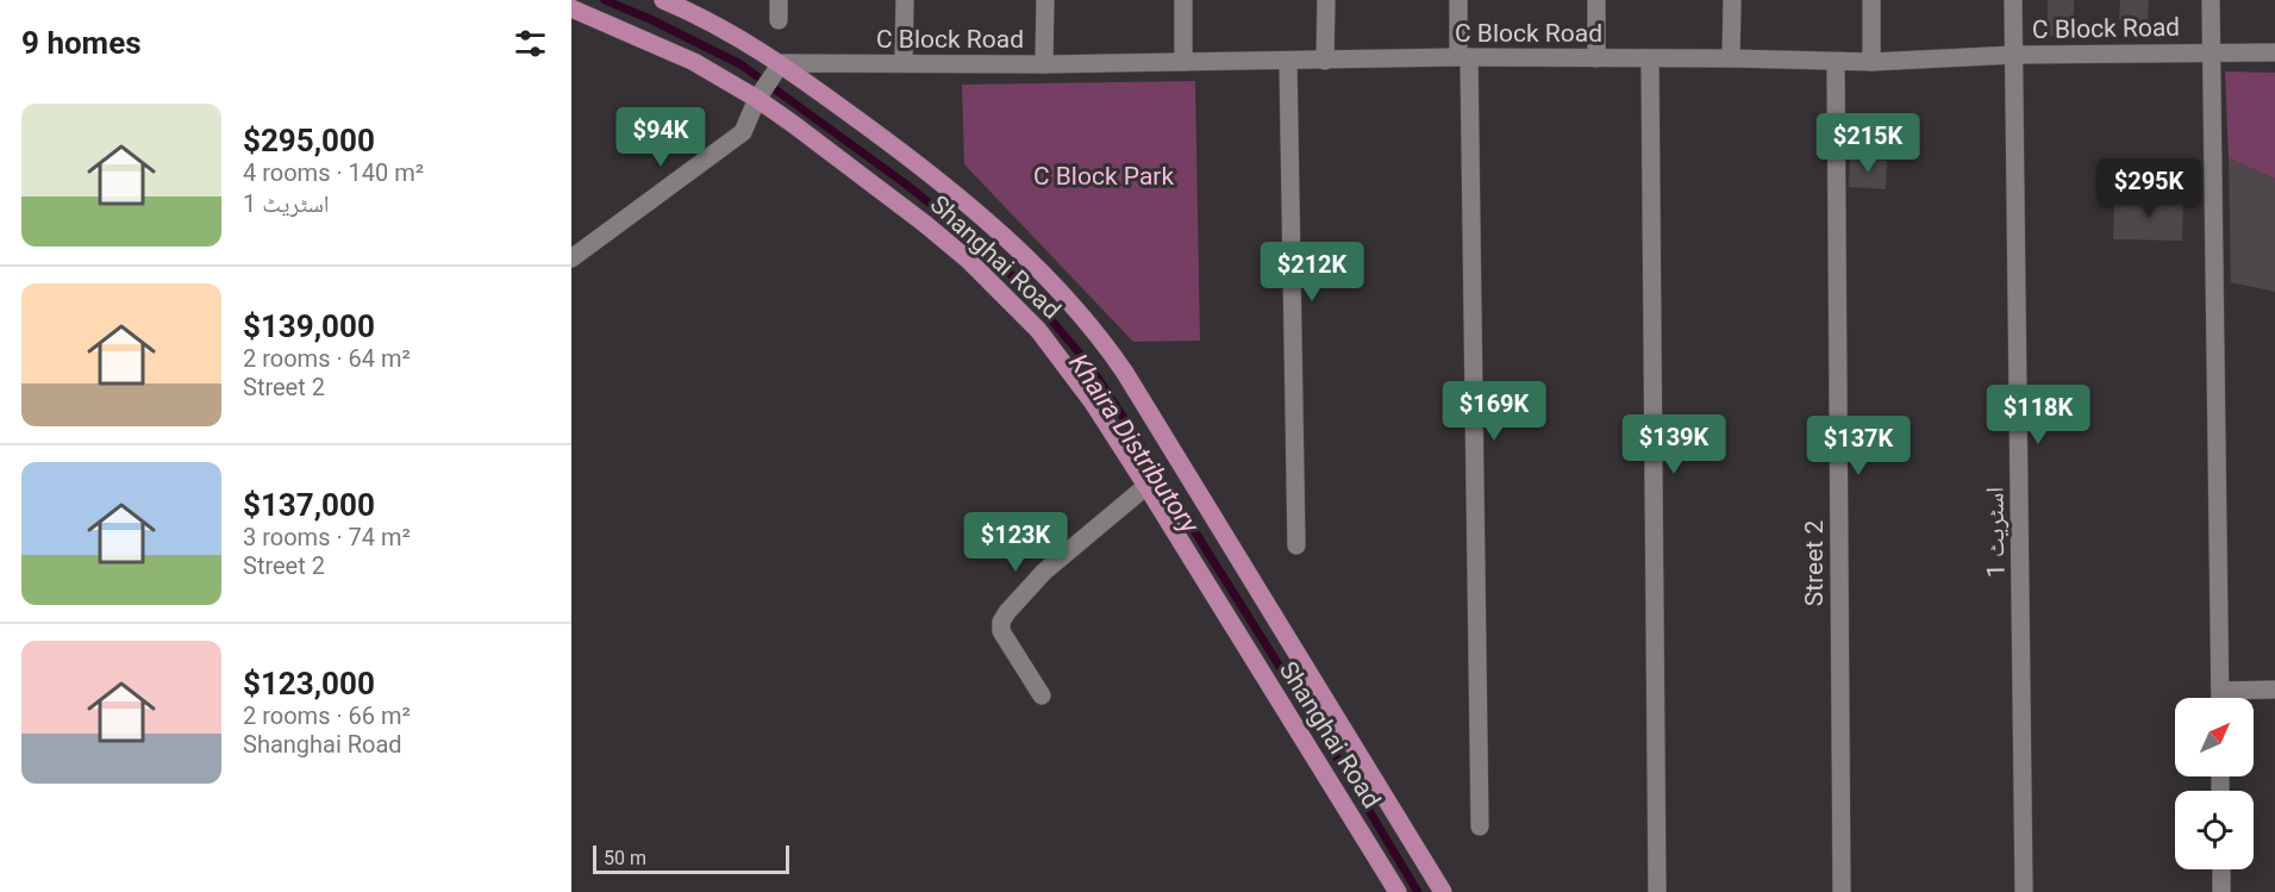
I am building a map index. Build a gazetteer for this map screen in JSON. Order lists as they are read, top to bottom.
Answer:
{
  "streets": {
    "main road": ["Shanghai Road"],
    "street": ["C Block Road", "اسٹریٹ 1", "Street 2"]
  },
  "crossings": [
    ["C Block Road", "Shanghai Road"],
    ["C Block Road", "اسٹریٹ 1"],
    ["C Block Road", "Street 2"]
  ],
  "water": ["Khaira Distributory"],
  "parks": ["C Block Park"],
  "scale_bar": "50 m",
  "north": "top right",
  "page": {
    "heading": "9 homes",
    "list": [
      {
        "name": "$295,000",
        "note": "4 rooms · 140 m² · اسٹریٹ 1"
      },
      {
        "name": "$139,000",
        "note": "2 rooms · 64 m² · Street 2"
      },
      {
        "name": "$137,000",
        "note": "3 rooms · 74 m² · Street 2"
      },
      {
        "name": "$123,000",
        "note": "2 rooms · 66 m² · Shanghai Road"
      }
    ],
    "price": [
      "$94K",
      "$215K",
      "$295K",
      "$212K",
      "$169K",
      "$118K",
      "$139K",
      "$137K",
      "$123K"
    ],
    "scale": "50 m"
  }
}
